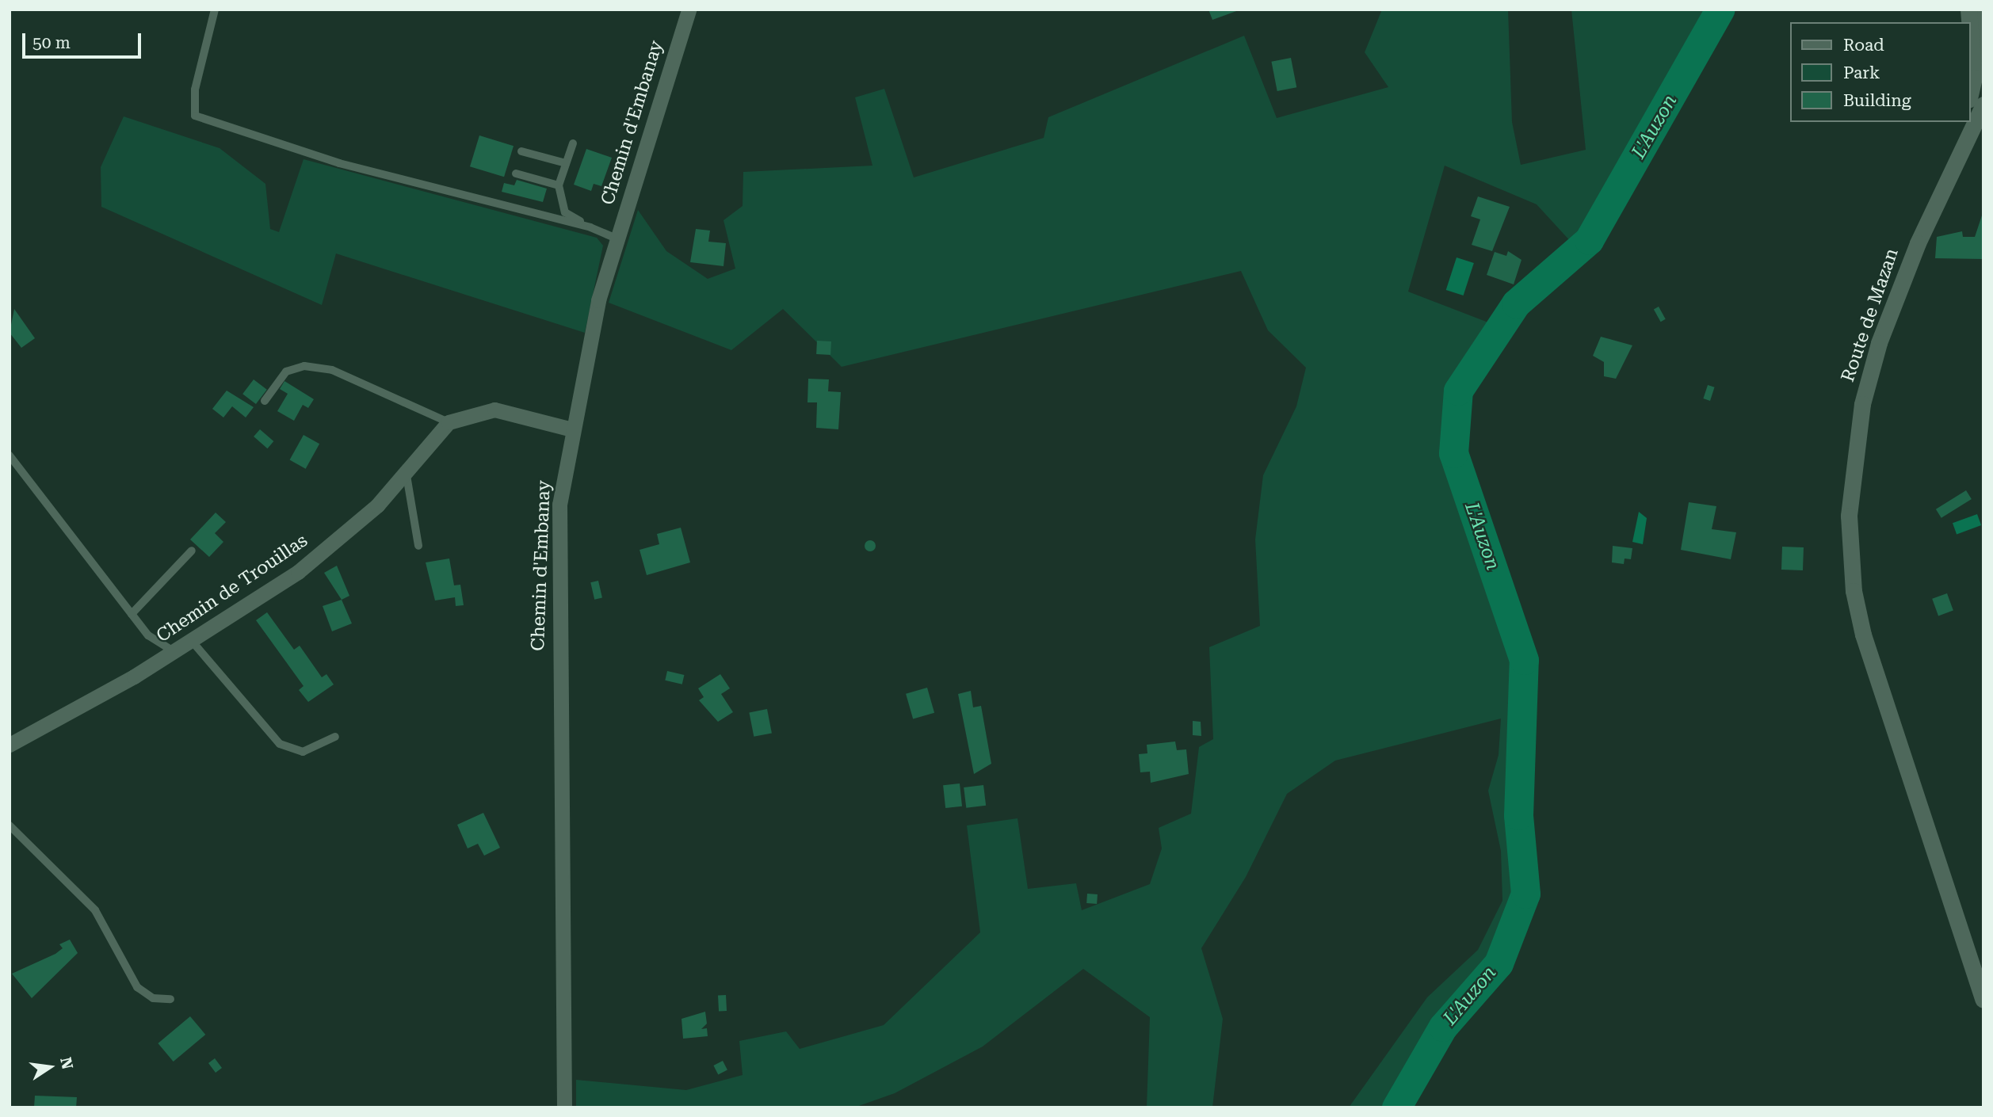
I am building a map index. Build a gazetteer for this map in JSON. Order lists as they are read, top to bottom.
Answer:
{
  "streets": {
    "main road": ["Route de Mazan"],
    "street": ["Chemin d'Embanay", "Chemin de Trouillas"]
  },
  "water": ["L'Auzon"],
  "legend": ["Road", "Park", "Building"],
  "scale_bar": "50 m",
  "north": "right"
}
